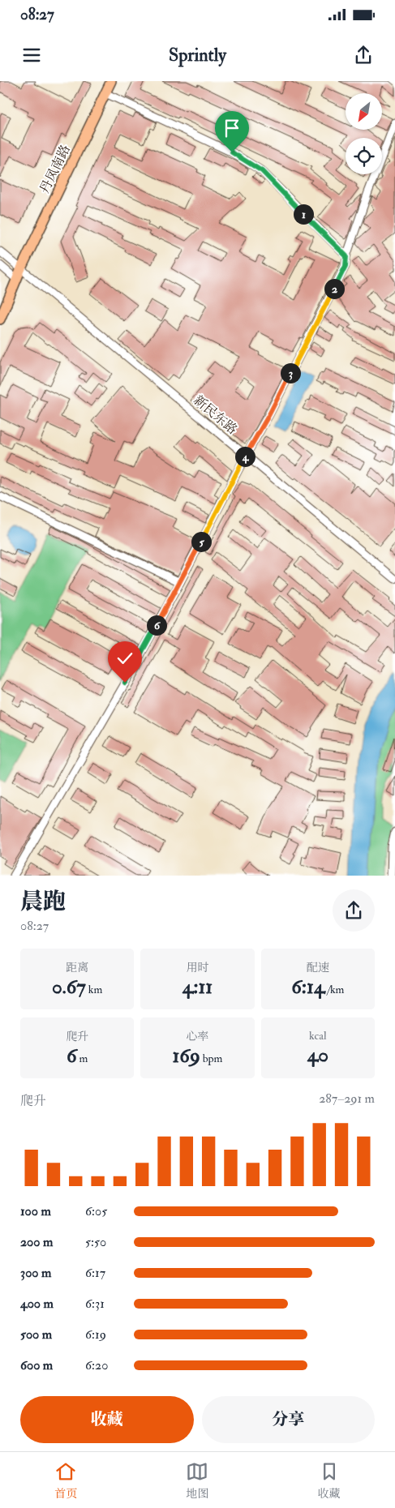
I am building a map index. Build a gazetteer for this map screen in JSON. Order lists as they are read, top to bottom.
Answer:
{
  "streets": {
    "main road": ["丹凤南路"],
    "street": ["新民东路"]
  },
  "crossings": [
    ["丹凤南路", "新民东路"]
  ],
  "north": "bottom left",
  "page": {
    "status": "08:27",
    "header": "Sprintly",
    "pins": [
      "1",
      "2",
      "3",
      "4",
      "5",
      "6"
    ],
    "heading": ["晨跑", "08:27"],
    "stats": [
      ["距离", "0.67 km"],
      ["用时", "4:11"],
      ["配速", "6:14 /km"],
      ["爬升", "6 m"],
      ["心率", "169 bpm"],
      ["kcal", "40"]
    ],
    "chart": ["爬升", "287–291 m"],
    "list": [
      {
        "name": "100 m",
        "note": "6:05"
      },
      {
        "name": "200 m",
        "note": "5:50"
      },
      {
        "name": "300 m",
        "note": "6:17"
      },
      {
        "name": "400 m",
        "note": "6:31"
      },
      {
        "name": "500 m",
        "note": "6:19"
      },
      {
        "name": "600 m",
        "note": "6:20"
      }
    ],
    "buttons": ["收藏", "分享"],
    "tabs": ["首页", "地图", "收藏"]
  }
}
